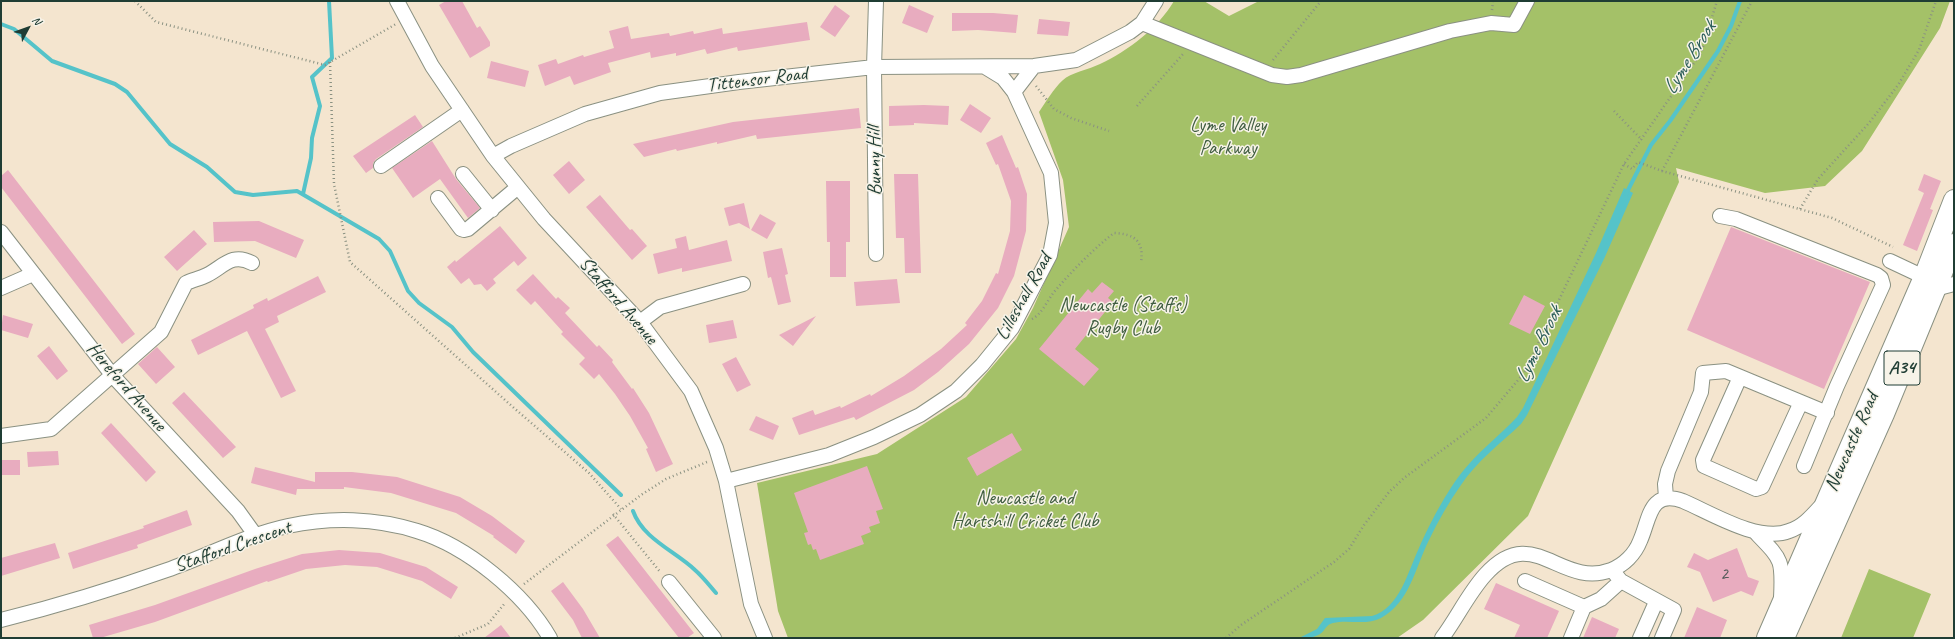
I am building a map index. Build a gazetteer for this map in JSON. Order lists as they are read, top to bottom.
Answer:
{
  "streets": {
    "highway": ["A34", "Newcastle Road"],
    "street": [
      "Tittensor Road",
      "Bunny Hill",
      "Lilleshall Road",
      "Stafford Avenue",
      "Hereford Avenue",
      "Stafford Crescent"
    ]
  },
  "crossings": [
    ["Tittensor Road", "Bunny Hill"],
    ["Tittensor Road", "Lilleshall Road"],
    ["Tittensor Road", "Stafford Avenue"],
    ["Lilleshall Road", "Stafford Avenue"],
    ["Hereford Avenue", "Stafford Crescent"]
  ],
  "water": ["Lyme Brook"],
  "parks": ["Lyme Valley Parkway", "Newcastle (Staffs) Rugby Club", "Newcastle and Hartshill Cricket Club"],
  "house_numbers": ["2"],
  "north": "top right"
}
